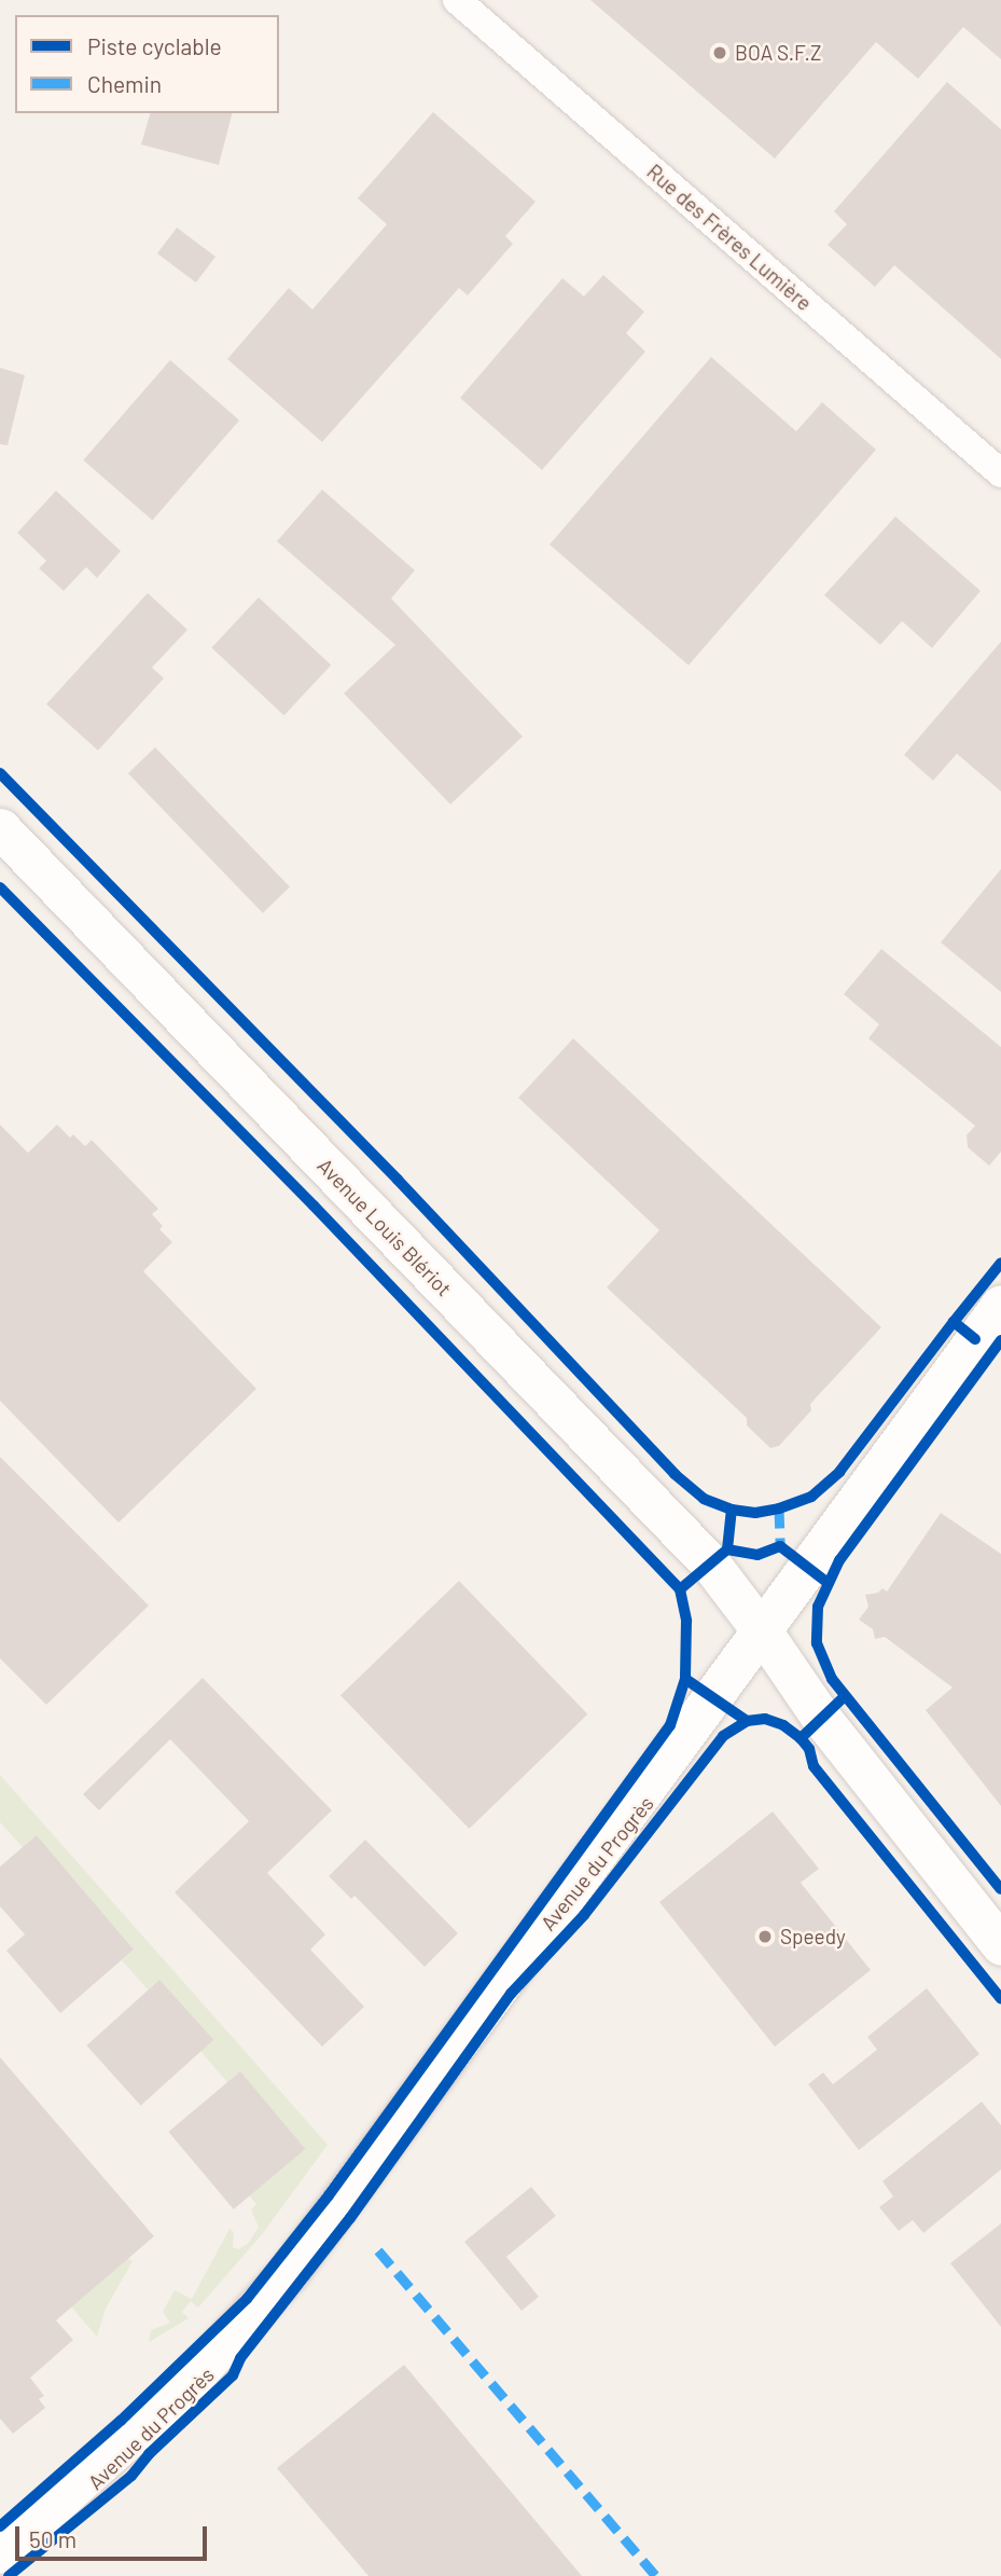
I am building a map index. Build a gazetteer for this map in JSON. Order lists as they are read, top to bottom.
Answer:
{
  "streets": {
    "street": ["Rue des Frères Lumière", "Avenue Louis Blériot", "Avenue du Progrès"]
  },
  "crossings": [
    ["Avenue Louis Blériot", "Avenue du Progrès"]
  ],
  "places": ["BOA S.F.Z", "Speedy"],
  "legend": ["Piste cyclable", "Chemin"],
  "scale_bar": "50 m"
}
